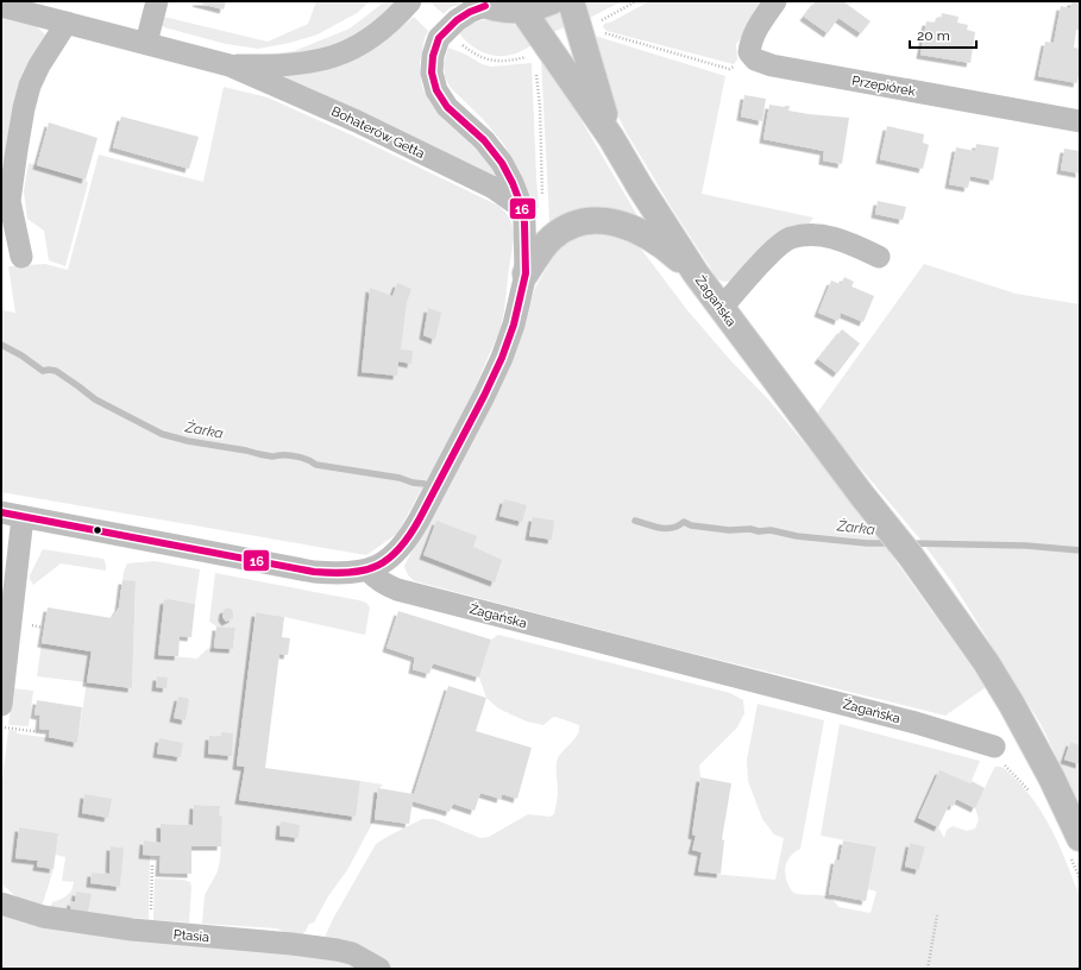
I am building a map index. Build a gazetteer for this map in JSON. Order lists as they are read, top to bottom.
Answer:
{
  "streets": {
    "main road": ["Żagańska"],
    "street": ["Przepiórek", "Bohaterów Getta", "Ptasia"]
  },
  "water": ["Żarka"],
  "lines": ["transit line 16"],
  "scale_bar": "20 m"
}
